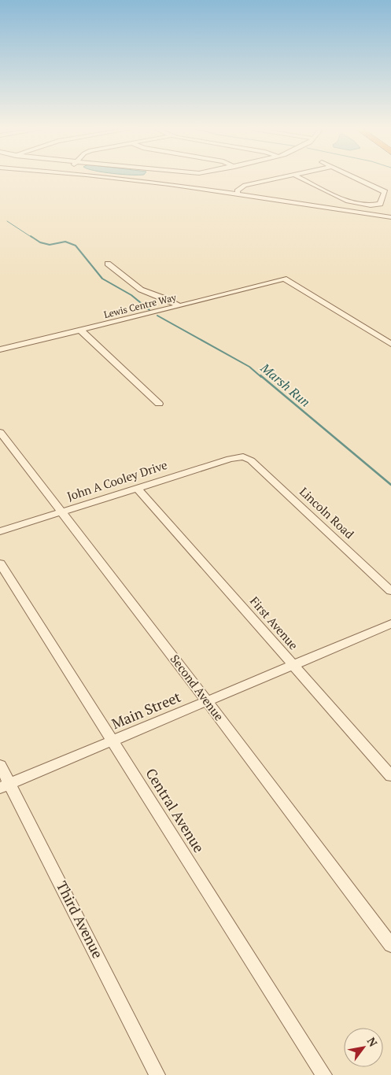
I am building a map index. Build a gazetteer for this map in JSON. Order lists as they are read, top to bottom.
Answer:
{
  "streets": {
    "street": [
      "Lewis Centre Way",
      "John A Cooley Drive",
      "Lincoln Road",
      "First Avenue",
      "Second Avenue",
      "Main Street",
      "Central Avenue",
      "Third Avenue"
    ]
  },
  "crossings": [
    ["John A Cooley Drive", "Lincoln Road"],
    ["John A Cooley Drive", "First Avenue"],
    ["John A Cooley Drive", "Second Avenue"],
    ["First Avenue", "Main Street"],
    ["Second Avenue", "Main Street"],
    ["Main Street", "Central Avenue"],
    ["Main Street", "Third Avenue"]
  ],
  "water": ["Marsh Run"],
  "north": "top right"
}
